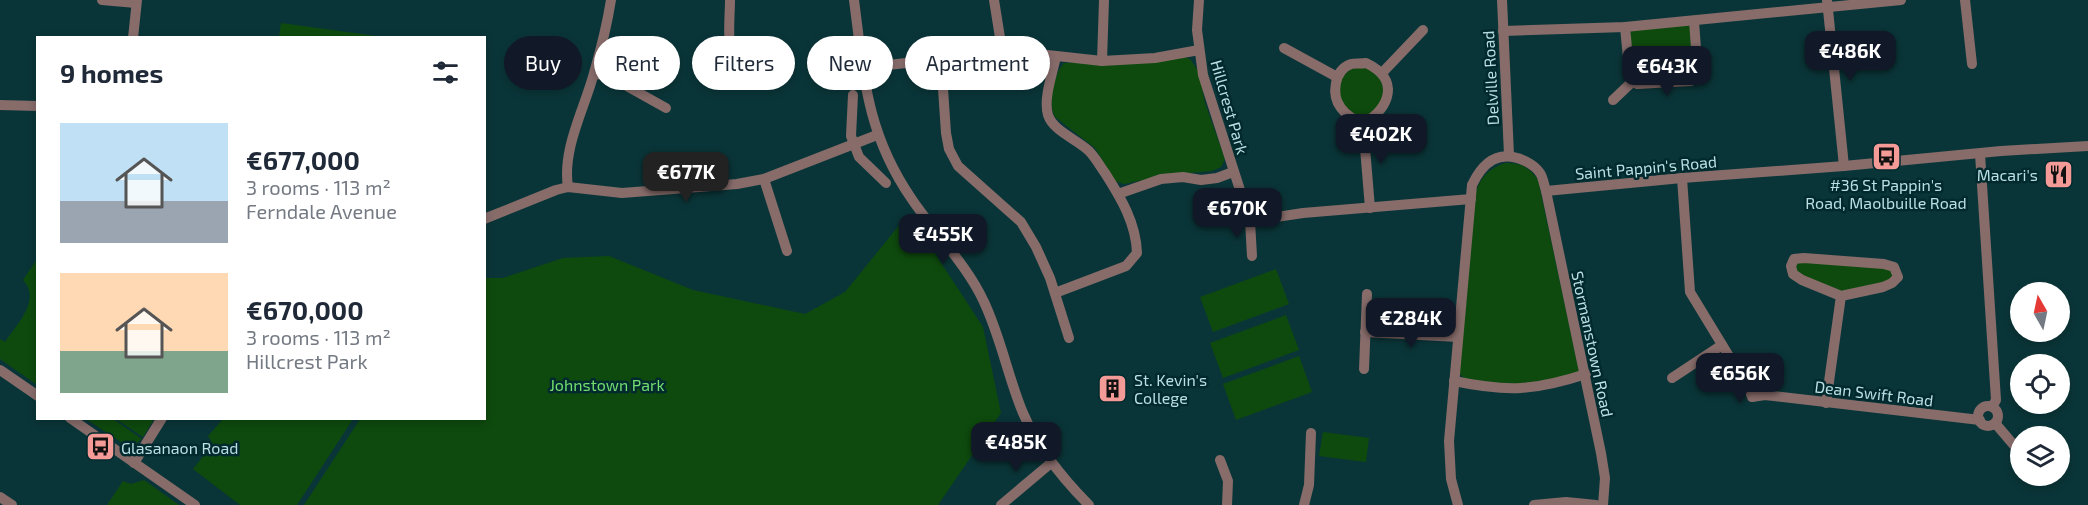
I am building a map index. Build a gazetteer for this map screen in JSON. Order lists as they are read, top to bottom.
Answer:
{
  "streets": {
    "street": [
      "Delville Road",
      "Hillcrest Park",
      "Saint Pappin's Road",
      "Stormanstown Road",
      "Dean Swift Road"
    ]
  },
  "crossings": [
    ["Saint Pappin's Road", "Stormanstown Road"],
    ["Saint Pappin's Road", "Dean Swift Road"]
  ],
  "parks": ["Johnstown Park"],
  "places": {
    "bus stop": ["#36 St Pappin's Road, Maolbuille Road", "Glasanaon Road"],
    "restaurant": ["Macari's"],
    "building": ["St. Kevin's College"]
  },
  "north": "top",
  "page": {
    "price": [
      "€486K",
      "€643K",
      "€402K",
      "€677K",
      "€670K",
      "€455K",
      "€284K",
      "€656K",
      "€485K"
    ],
    "chip": [
      "Buy",
      "Rent",
      "Filters",
      "New",
      "Apartment"
    ],
    "heading": "9 homes",
    "list": [
      {
        "name": "€677,000",
        "note": "3 rooms · 113 m² · Ferndale Avenue"
      },
      {
        "name": "€670,000",
        "note": "3 rooms · 113 m² · Hillcrest Park"
      }
    ]
  }
}
